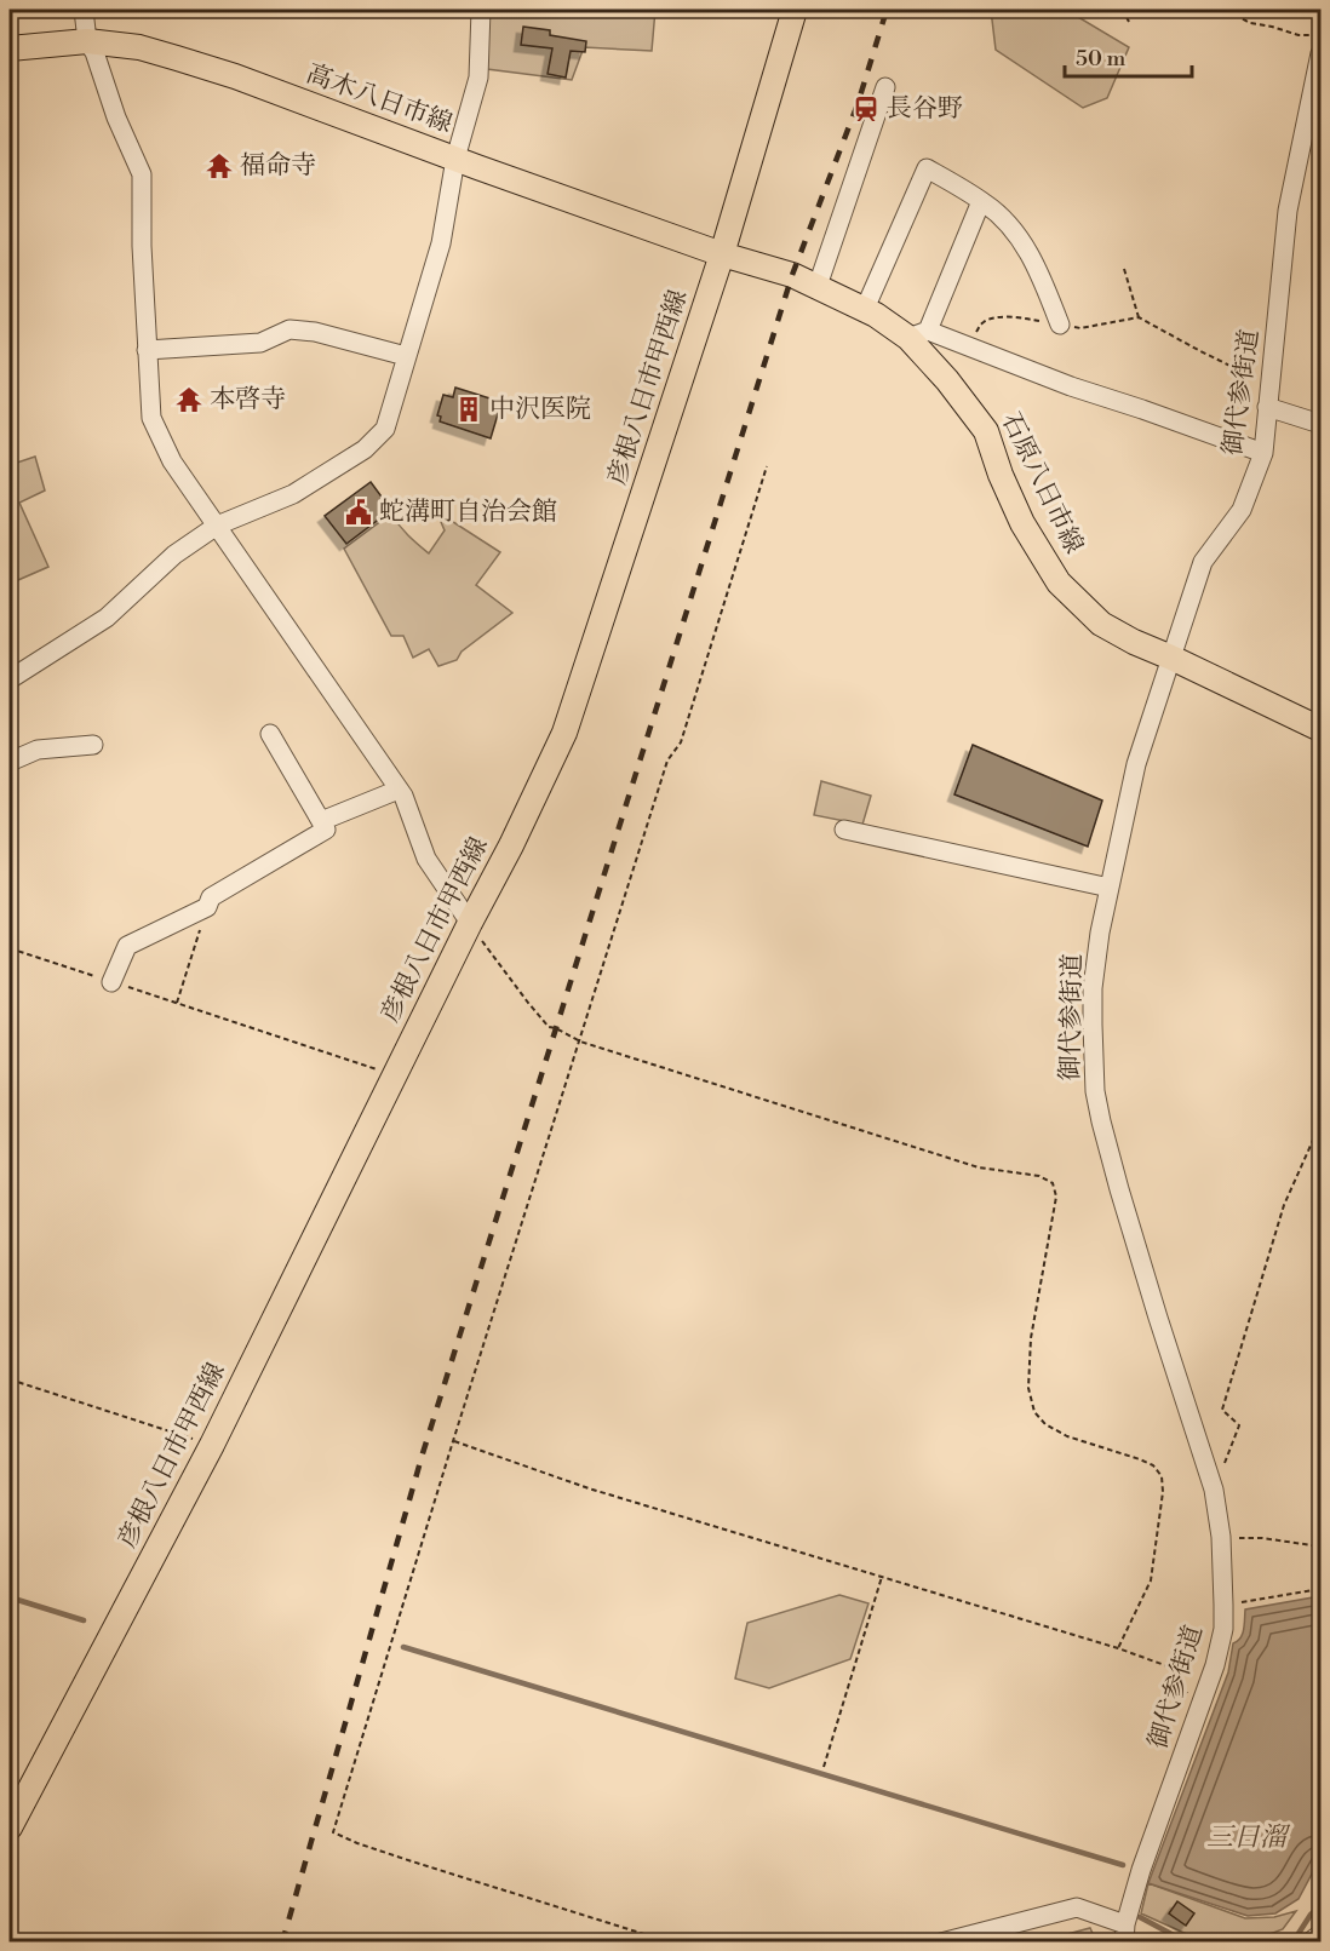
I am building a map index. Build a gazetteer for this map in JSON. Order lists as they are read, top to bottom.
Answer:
{
  "streets": {
    "main road": ["高木八日市線", "彦根八日市甲西線", "石原八日市線"],
    "street": ["御代参街道"]
  },
  "crossings": [
    ["高木八日市線", "彦根八日市甲西線"],
    ["高木八日市線", "石原八日市線"],
    ["彦根八日市甲西線", "石原八日市線"],
    ["御代参街道", "石原八日市線"]
  ],
  "water": ["三日溜"],
  "places": {
    "station": ["長谷野"],
    "temple": ["福命寺", "本啓寺"],
    "building": ["中沢医院"],
    "public building": ["蛇溝町自治会館"]
  },
  "scale_bar": "50 m"
}
